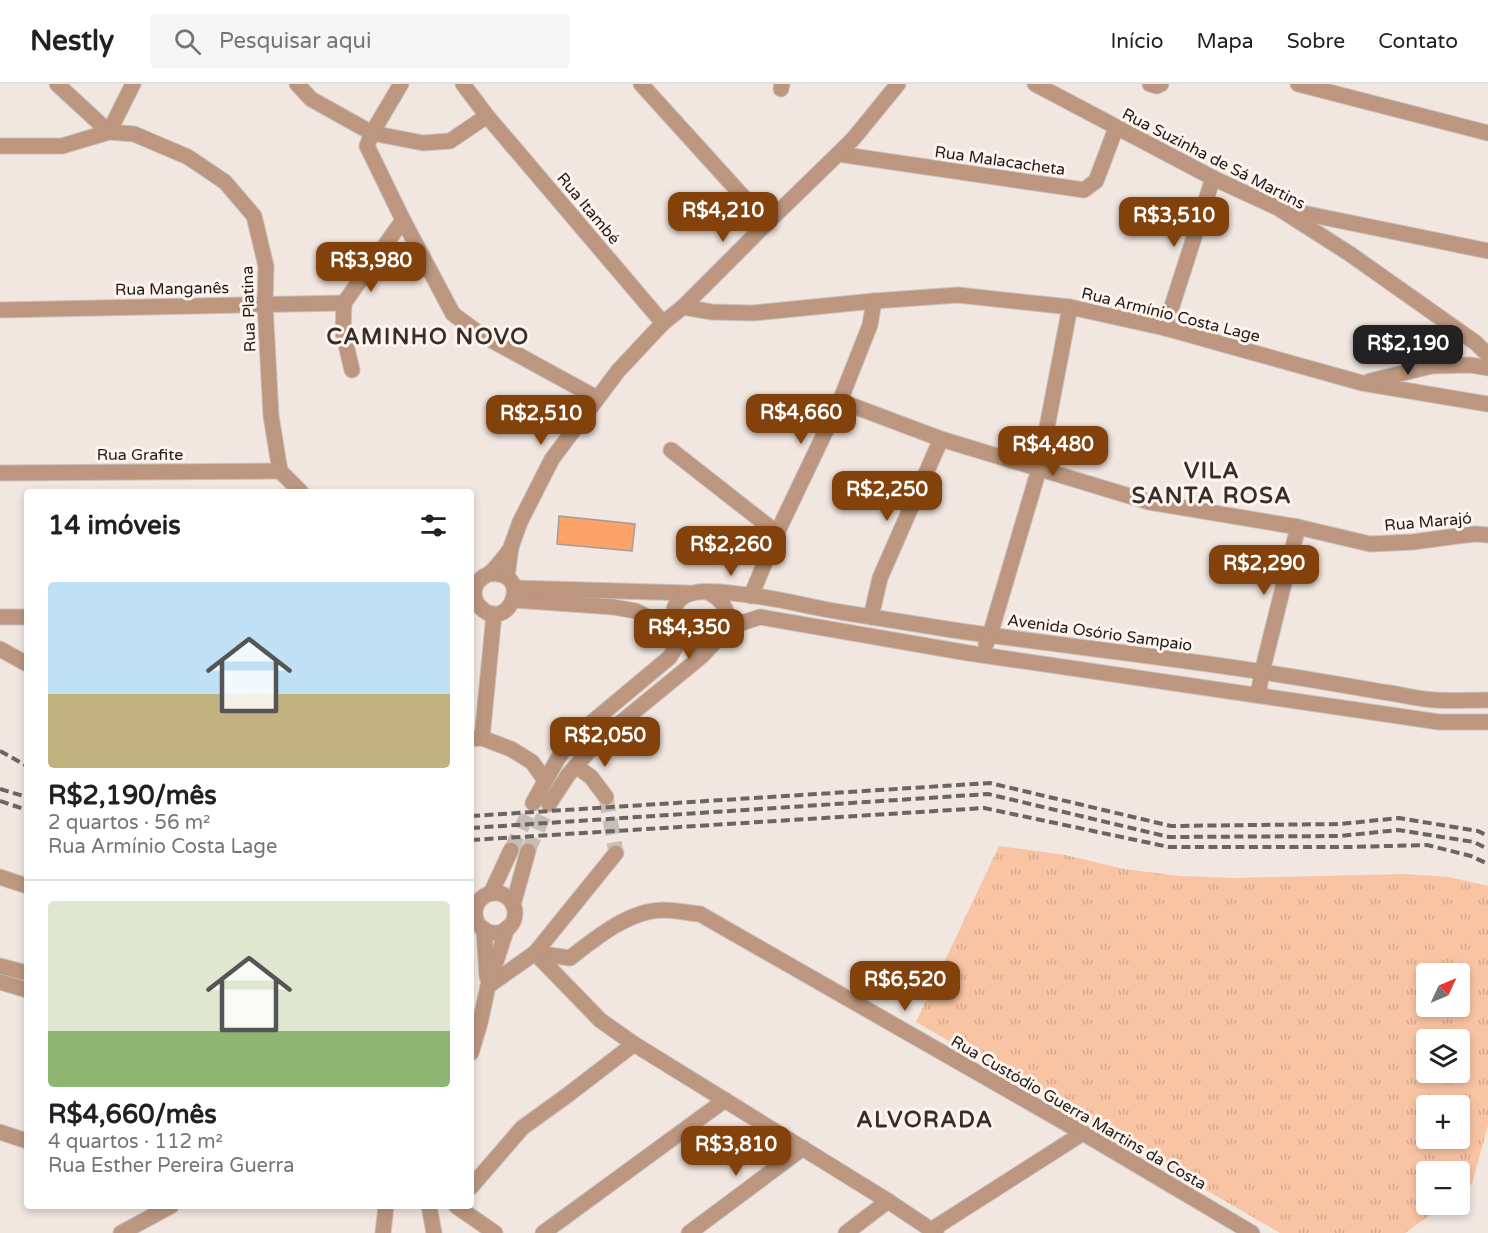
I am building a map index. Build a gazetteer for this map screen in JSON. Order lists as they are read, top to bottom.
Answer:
{
  "streets": {
    "street": [
      "Rua Suzinha de Sá Martins",
      "Rua Malacacheta",
      "Rua Itambé",
      "Rua Manganês",
      "Rua Platina",
      "Rua Armínio Costa Lage",
      "Rua Grafite",
      "Rua Marajó",
      "Avenida Osório Sampaio",
      "Rua Custódio Guerra Martins da Costa"
    ]
  },
  "crossings": [
    ["Rua Suzinha de Sá Martins", "Rua Malacacheta"],
    ["Rua Manganês", "Rua Platina"],
    ["Rua Platina", "Rua Grafite"]
  ],
  "districts": ["CAMINHO NOVO", "VILA SANTA ROSA", "ALVORADA"],
  "north": "top right",
  "page": {
    "header": "Nestly",
    "search": "Pesquisar aqui",
    "nav": [
      "Início",
      "Mapa",
      "Sobre",
      "Contato"
    ],
    "price": [
      "R$4,210",
      "R$3,510",
      "R$3,980",
      "R$2,190",
      "R$4,660",
      "R$2,510",
      "R$4,480",
      "R$2,250",
      "R$2,260",
      "R$2,290",
      "R$4,350",
      "R$2,050",
      "R$6,520",
      "R$3,810"
    ],
    "heading": "14 imóveis",
    "list": [
      {
        "name": "R$2,190/mês",
        "note": "2 quartos · 56 m² · Rua Armínio Costa Lage"
      },
      {
        "name": "R$4,660/mês",
        "note": "4 quartos · 112 m² · Rua Esther Pereira Guerra"
      }
    ],
    "map_buttons": ["+", "−"]
  }
}
